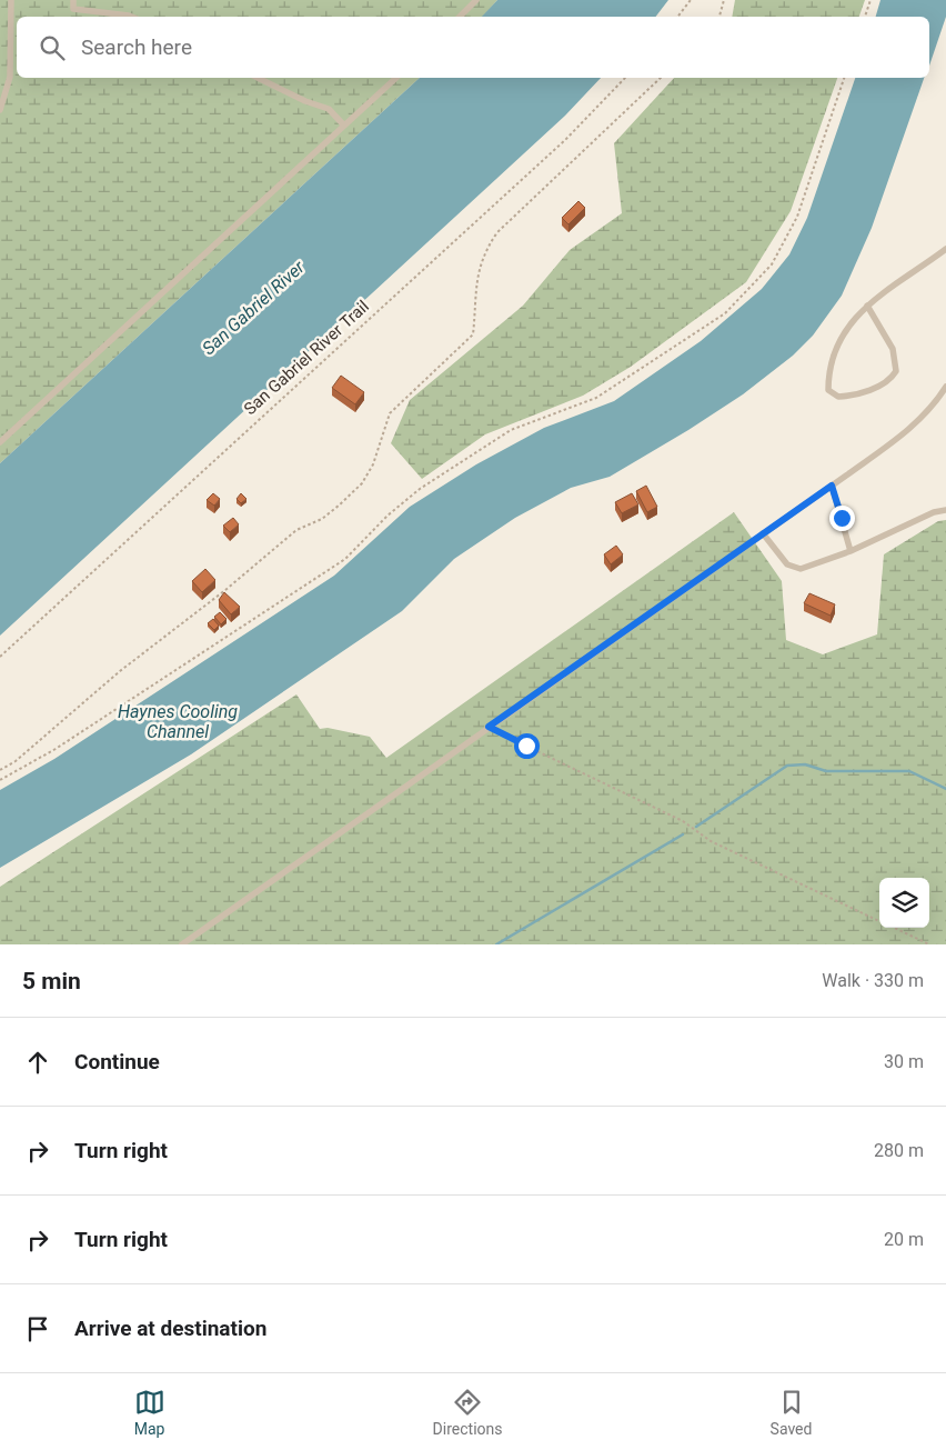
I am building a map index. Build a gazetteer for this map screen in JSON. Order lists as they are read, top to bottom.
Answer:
{
  "streets": {
    "path": ["San Gabriel River Trail"]
  },
  "water": ["San Gabriel River", "Haynes Cooling Channel"],
  "page": {
    "search": "Search here",
    "heading": ["5 min", "Walk · 330 m"],
    "list": [
      ["Continue", "30 m"],
      ["Turn right", "280 m"],
      ["Turn right", "20 m"],
      "Arrive at destination"
    ],
    "nav": ["Map", "Directions", "Saved"]
  }
}
